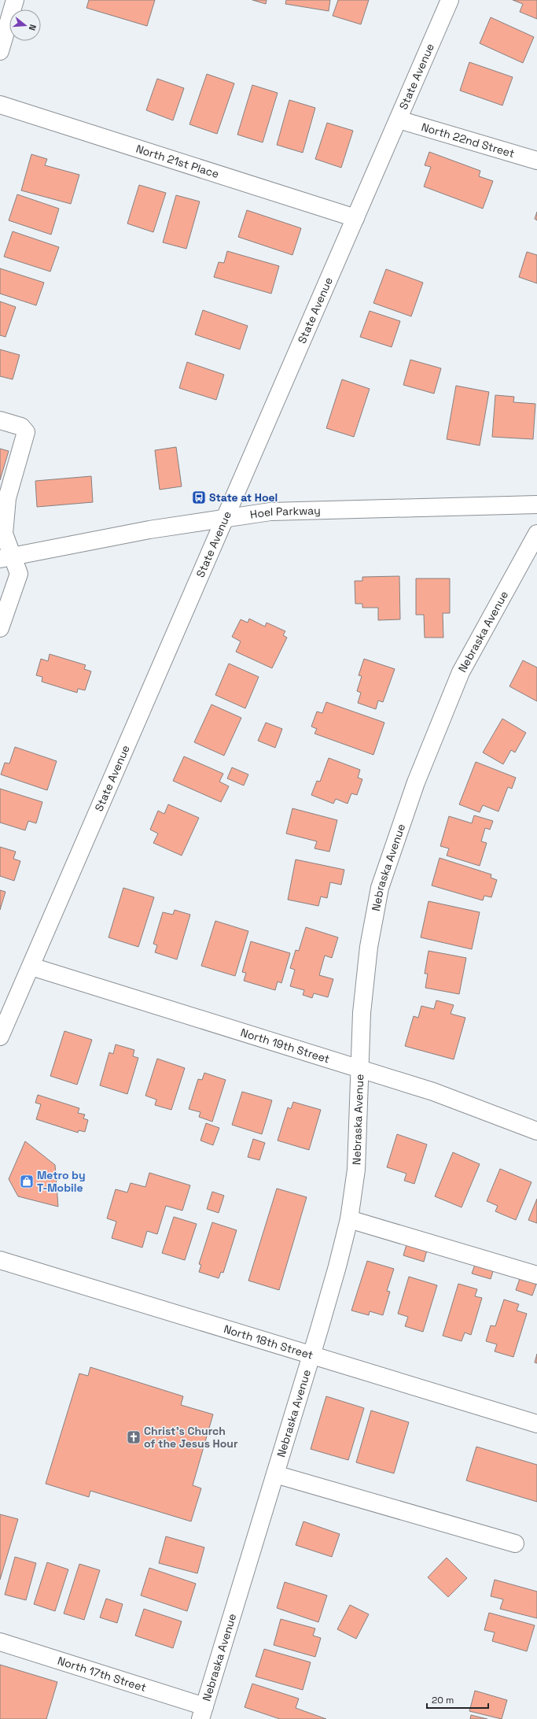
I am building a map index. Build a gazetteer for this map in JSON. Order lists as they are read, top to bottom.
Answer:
{
  "streets": {
    "street": [
      "State Avenue",
      "North 22nd Street",
      "North 21st Place",
      "Hoel Parkway",
      "Nebraska Avenue",
      "North 19th Street",
      "North 18th Street",
      "North 17th Street"
    ]
  },
  "crossings": [
    ["State Avenue", "North 22nd Street"],
    ["State Avenue", "North 21st Place"],
    ["State Avenue", "Hoel Parkway"],
    ["State Avenue", "North 19th Street"],
    ["Nebraska Avenue", "North 19th Street"],
    ["Nebraska Avenue", "North 18th Street"],
    ["Nebraska Avenue", "North 17th Street"]
  ],
  "places": {
    "bus stop": ["State at Hoel"],
    "shop": ["Metro by T-Mobile"],
    "church": ["Christ's Church of the Jesus Hour"]
  },
  "scale_bar": "20 m",
  "north": "right"
}
